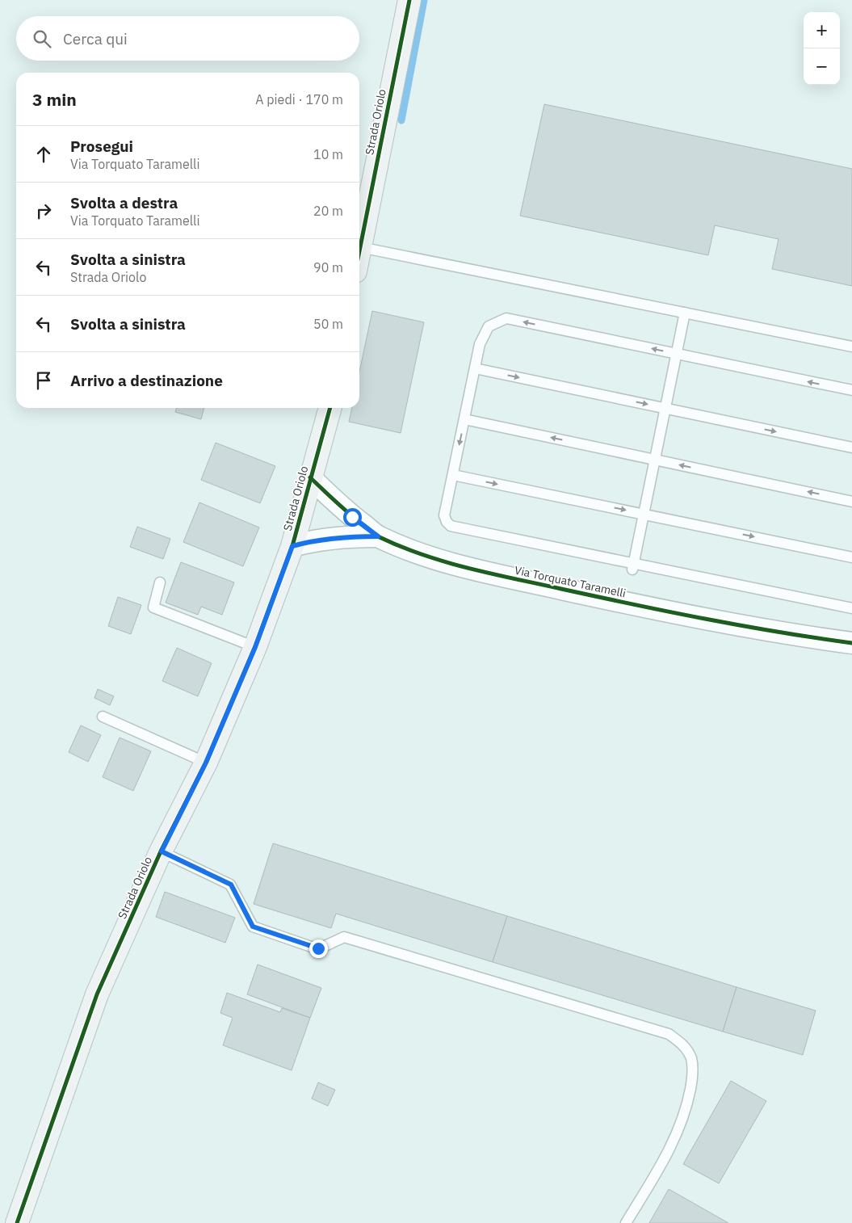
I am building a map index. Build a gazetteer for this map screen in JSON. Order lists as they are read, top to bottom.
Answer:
{
  "streets": {
    "street": ["Strada Oriolo", "Via Torquato Taramelli"]
  },
  "crossings": [
    ["Strada Oriolo", "Via Torquato Taramelli"]
  ],
  "page": {
    "map_buttons": ["+", "−"],
    "search": "Cerca qui",
    "heading": ["3 min", "A piedi · 170 m"],
    "list": [
      ["Prosegui", "Via Torquato Taramelli", "10 m"],
      ["Svolta a destra", "Via Torquato Taramelli", "20 m"],
      ["Svolta a sinistra", "Strada Oriolo", "90 m"],
      ["Svolta a sinistra", "50 m"],
      "Arrivo a destinazione"
    ]
  }
}
